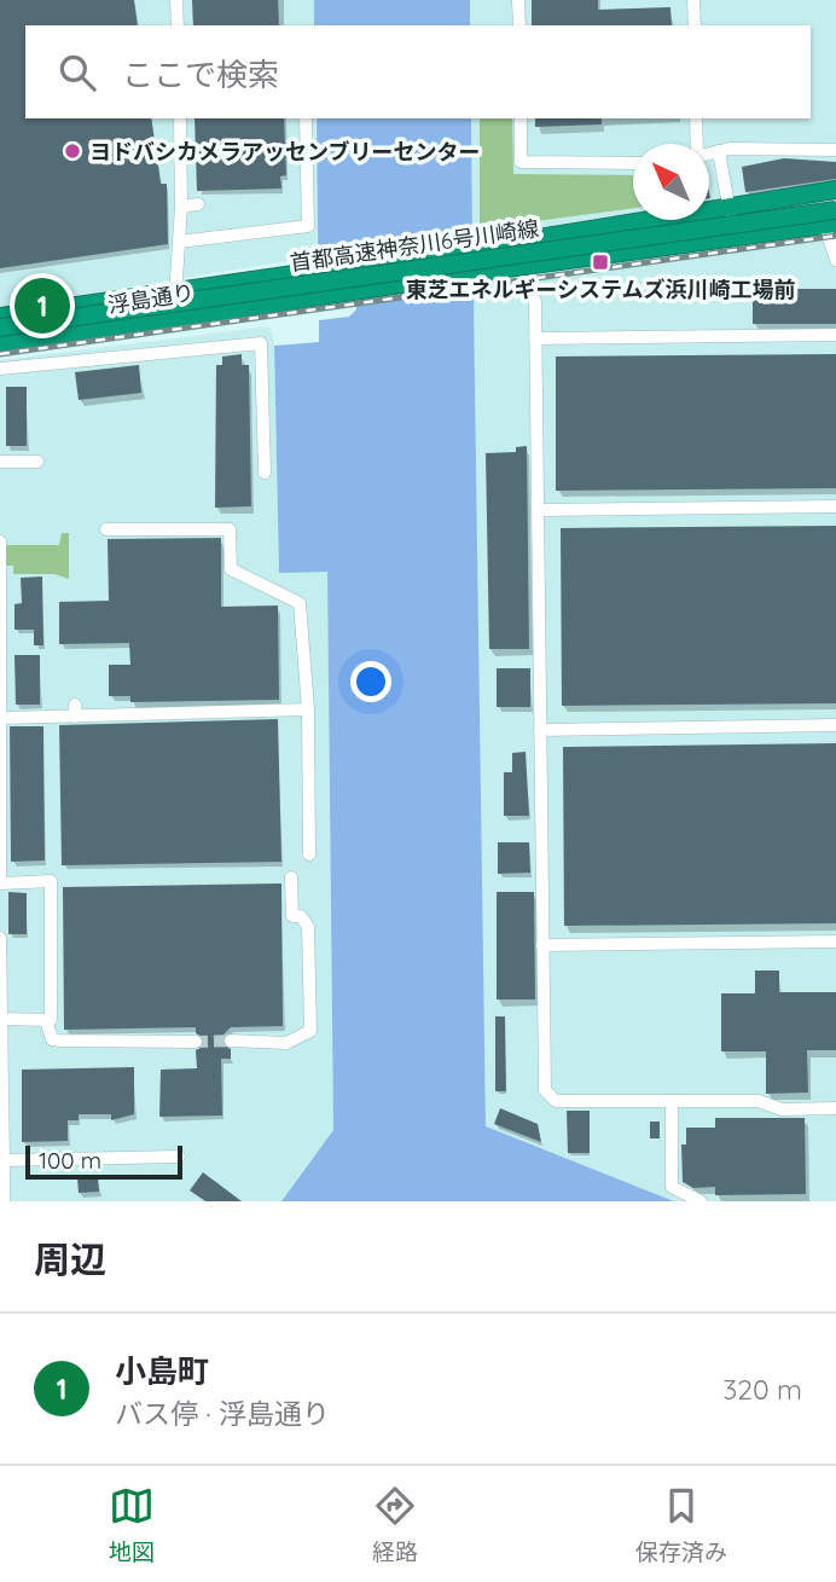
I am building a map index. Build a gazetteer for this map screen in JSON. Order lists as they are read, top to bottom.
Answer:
{
  "streets": {
    "highway": ["首都高速神奈川6号川崎線", "浮島通り"]
  },
  "crossings": [
    ["首都高速神奈川6号川崎線", "浮島通り"]
  ],
  "places": {
    "other": ["ヨドバシカメラアッセンブリーセンター"],
    "transit": ["東芝エネルギーシステムズ浜川崎工場前"]
  },
  "scale_bar": "100 m",
  "north": "top left",
  "page": {
    "search": "ここで検索",
    "pins": "1",
    "scale": "100 m",
    "heading": "周辺",
    "list": [
      {
        "mark": "1",
        "name": "小島町",
        "note": "バス停 · 浮島通り",
        "value": "320 m"
      }
    ],
    "nav": ["地図", "経路", "保存済み"]
  }
}
